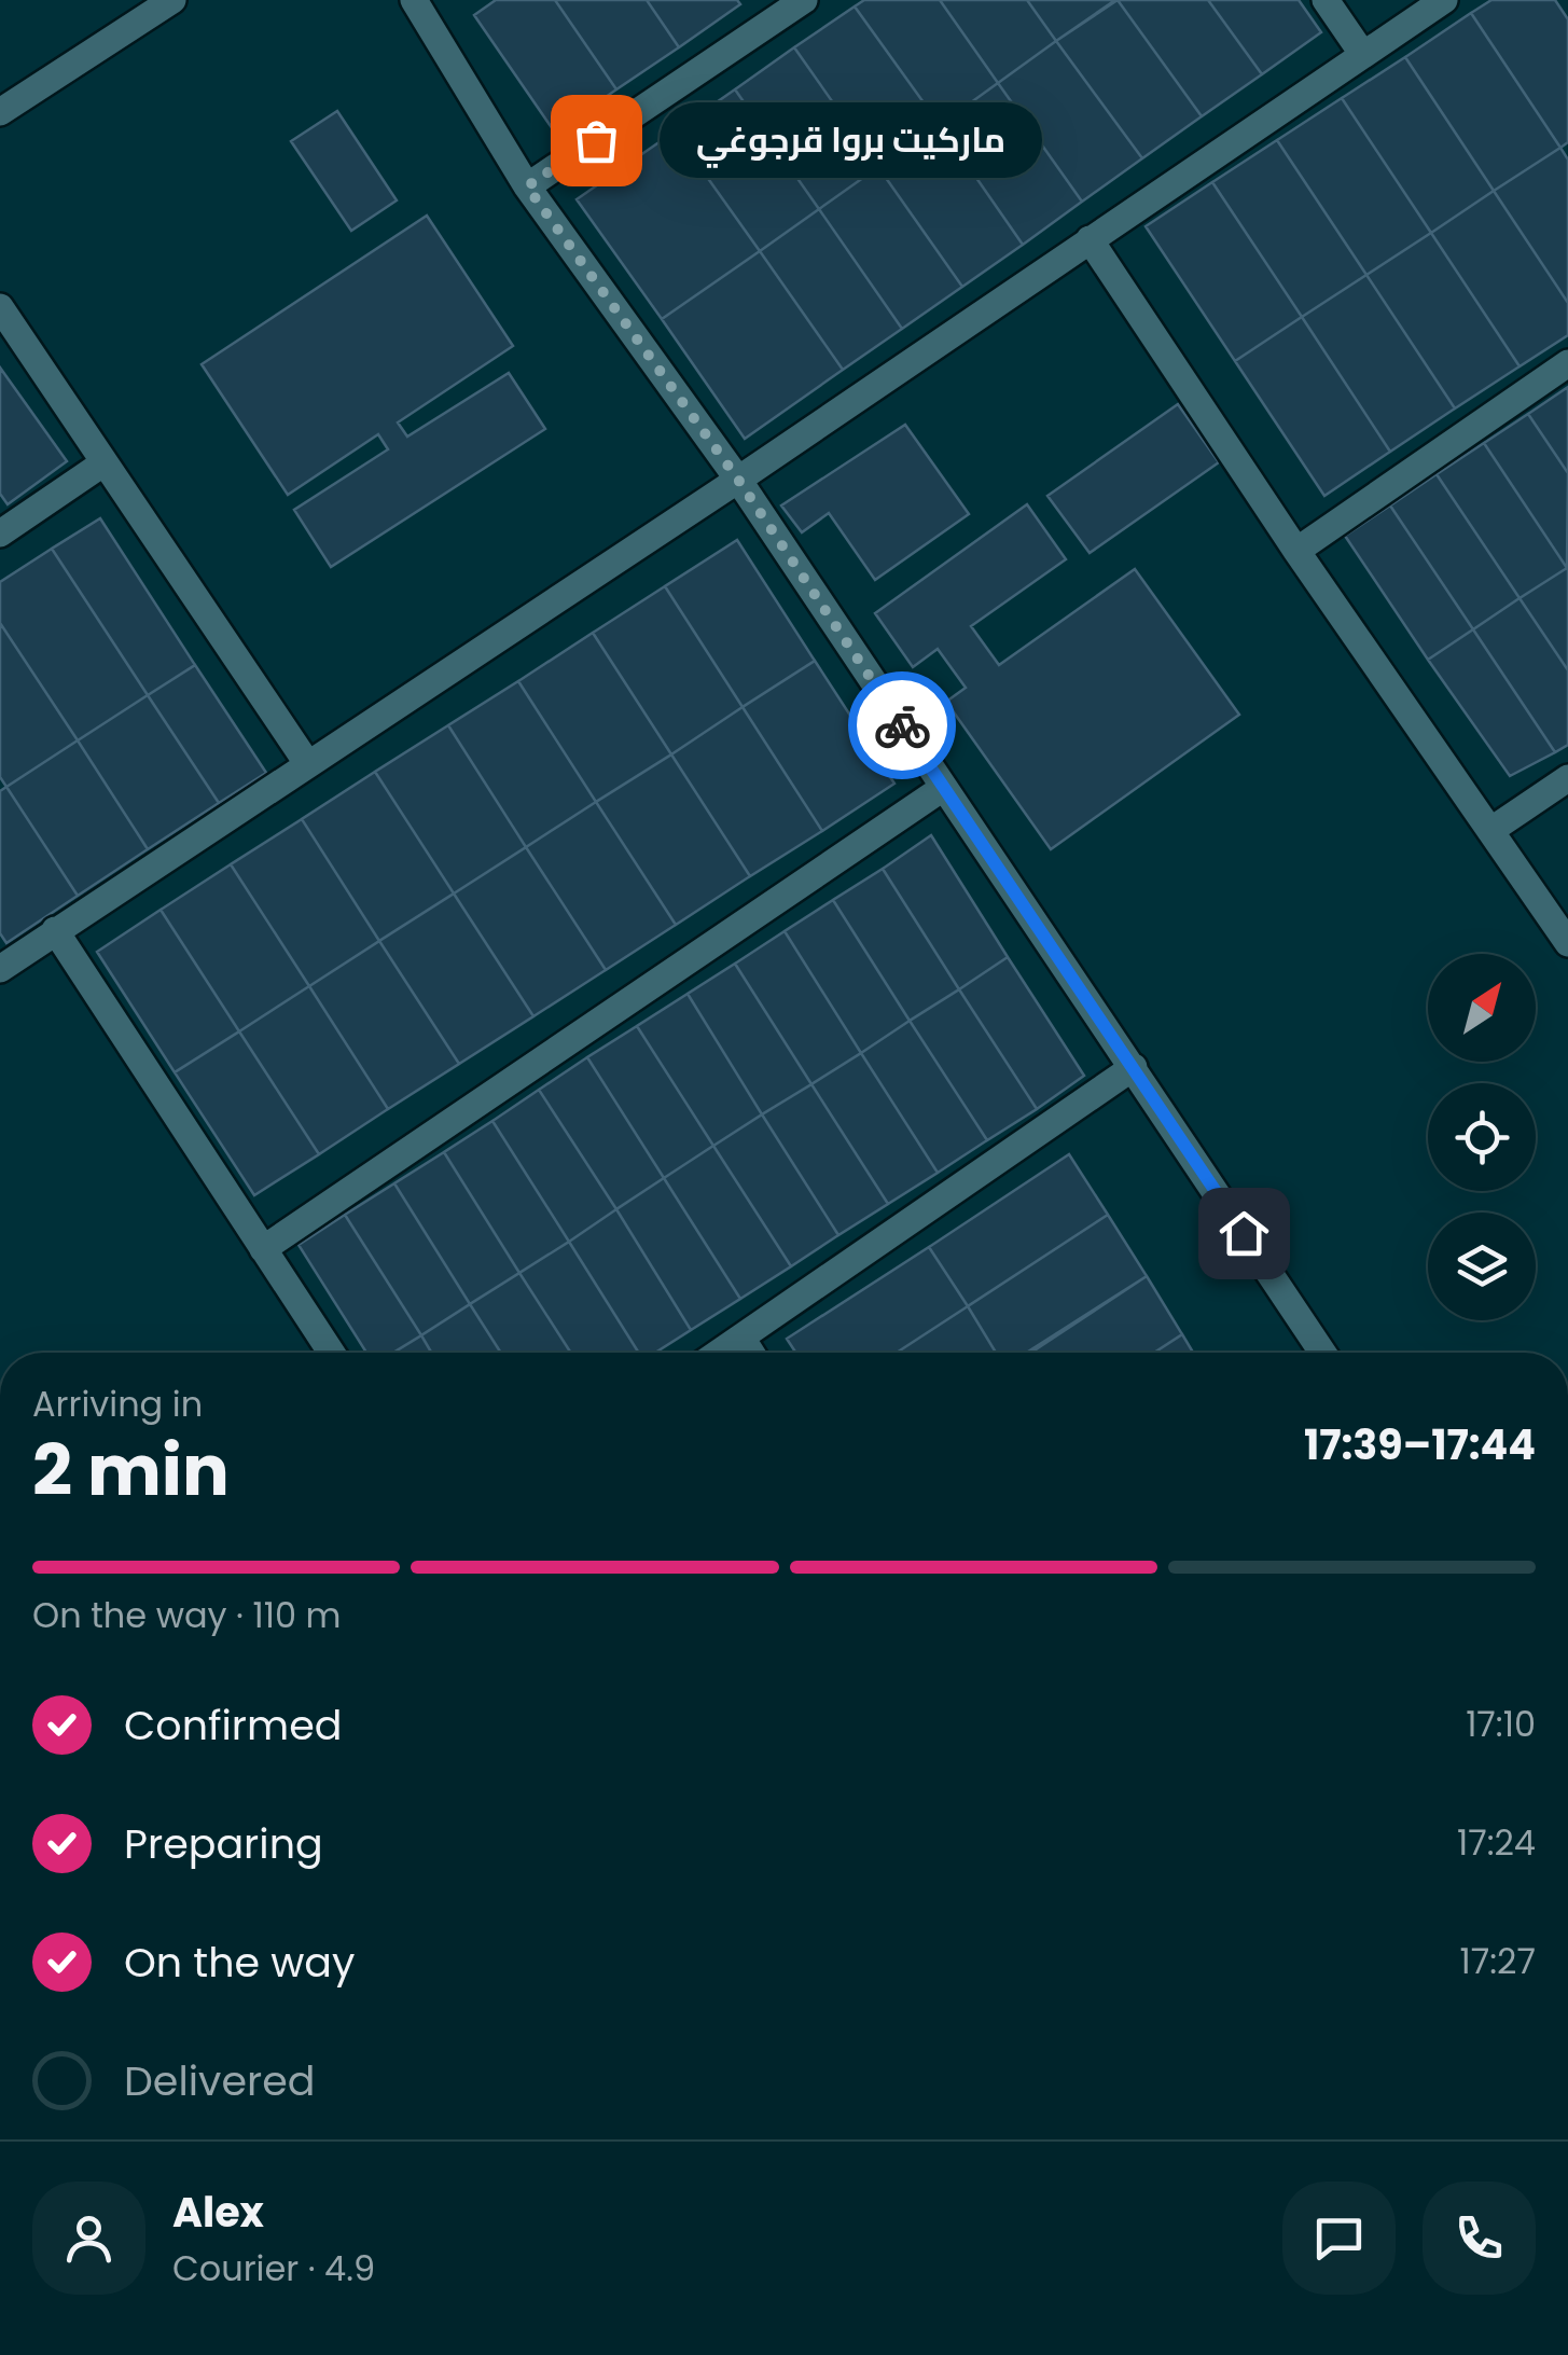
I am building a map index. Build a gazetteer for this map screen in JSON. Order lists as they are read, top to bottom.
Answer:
{
  "places": ["ماركيت بروا قرجوغي"],
  "north": "top right",
  "page": {
    "bubble": "ماركيت بروا قرجوغي",
    "heading": ["2 min", "Arriving in", "17:39–17:44"],
    "panel": ["Alex", "Courier · 4.9"],
    "bar": "On the way · 110 m",
    "list": [
      ["Confirmed", "17:10"],
      ["Preparing", "17:24"],
      ["On the way", "17:27"],
      "Delivered"
    ]
  }
}
